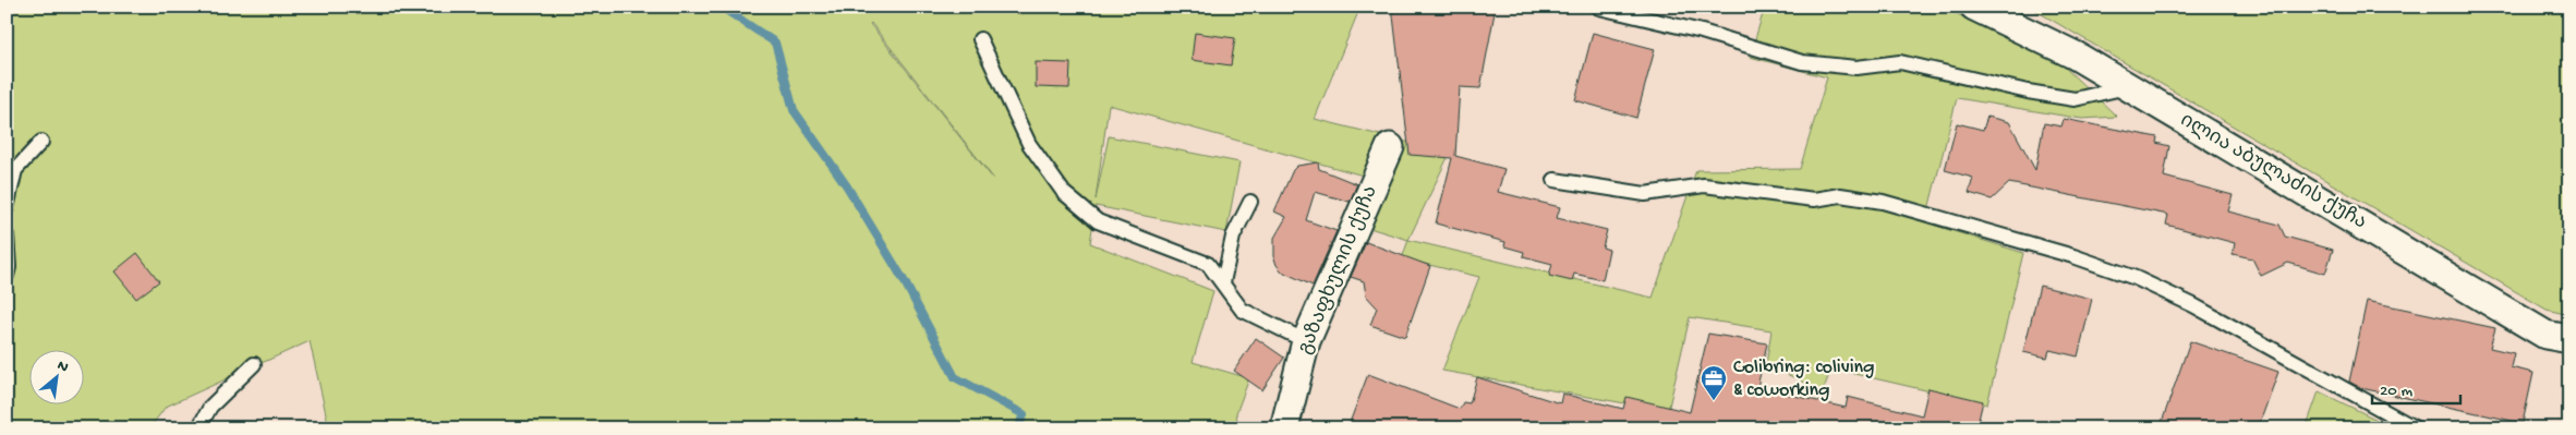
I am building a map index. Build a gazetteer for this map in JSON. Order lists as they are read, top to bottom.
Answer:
{
  "streets": {
    "street": ["ილია აბულაძის ქუჩა", "გაზაფხულის ქუჩა"]
  },
  "places": {
    "office": ["Colibring: coliving & coworking"]
  },
  "scale_bar": "20 m",
  "north": "top right"
}
